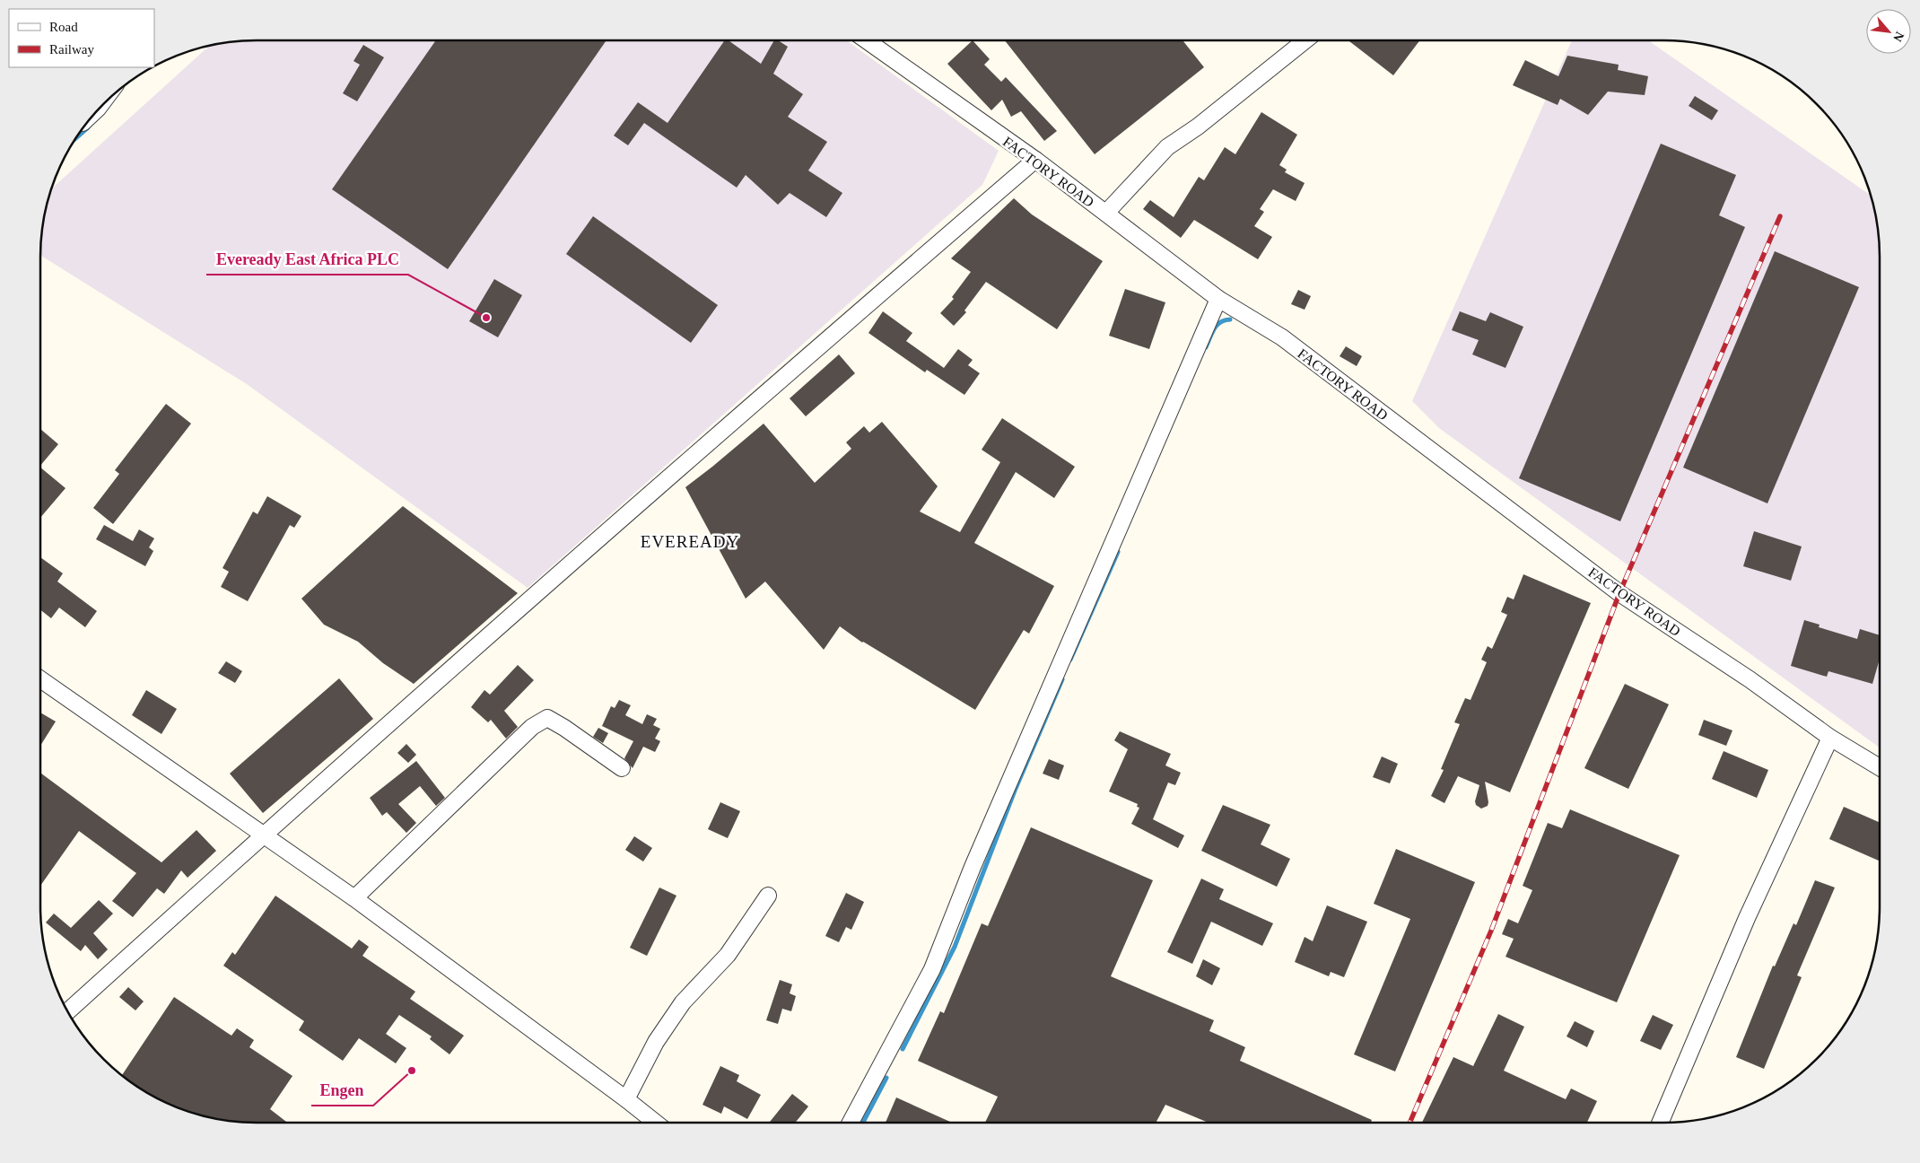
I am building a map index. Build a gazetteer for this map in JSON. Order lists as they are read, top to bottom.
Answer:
{
  "streets": {
    "street": ["FACTORY ROAD"]
  },
  "districts": ["EVEREADY"],
  "places": ["Eveready East Africa PLC", "Engen"],
  "legend": ["Road", "Railway"],
  "north": "bottom right"
}
